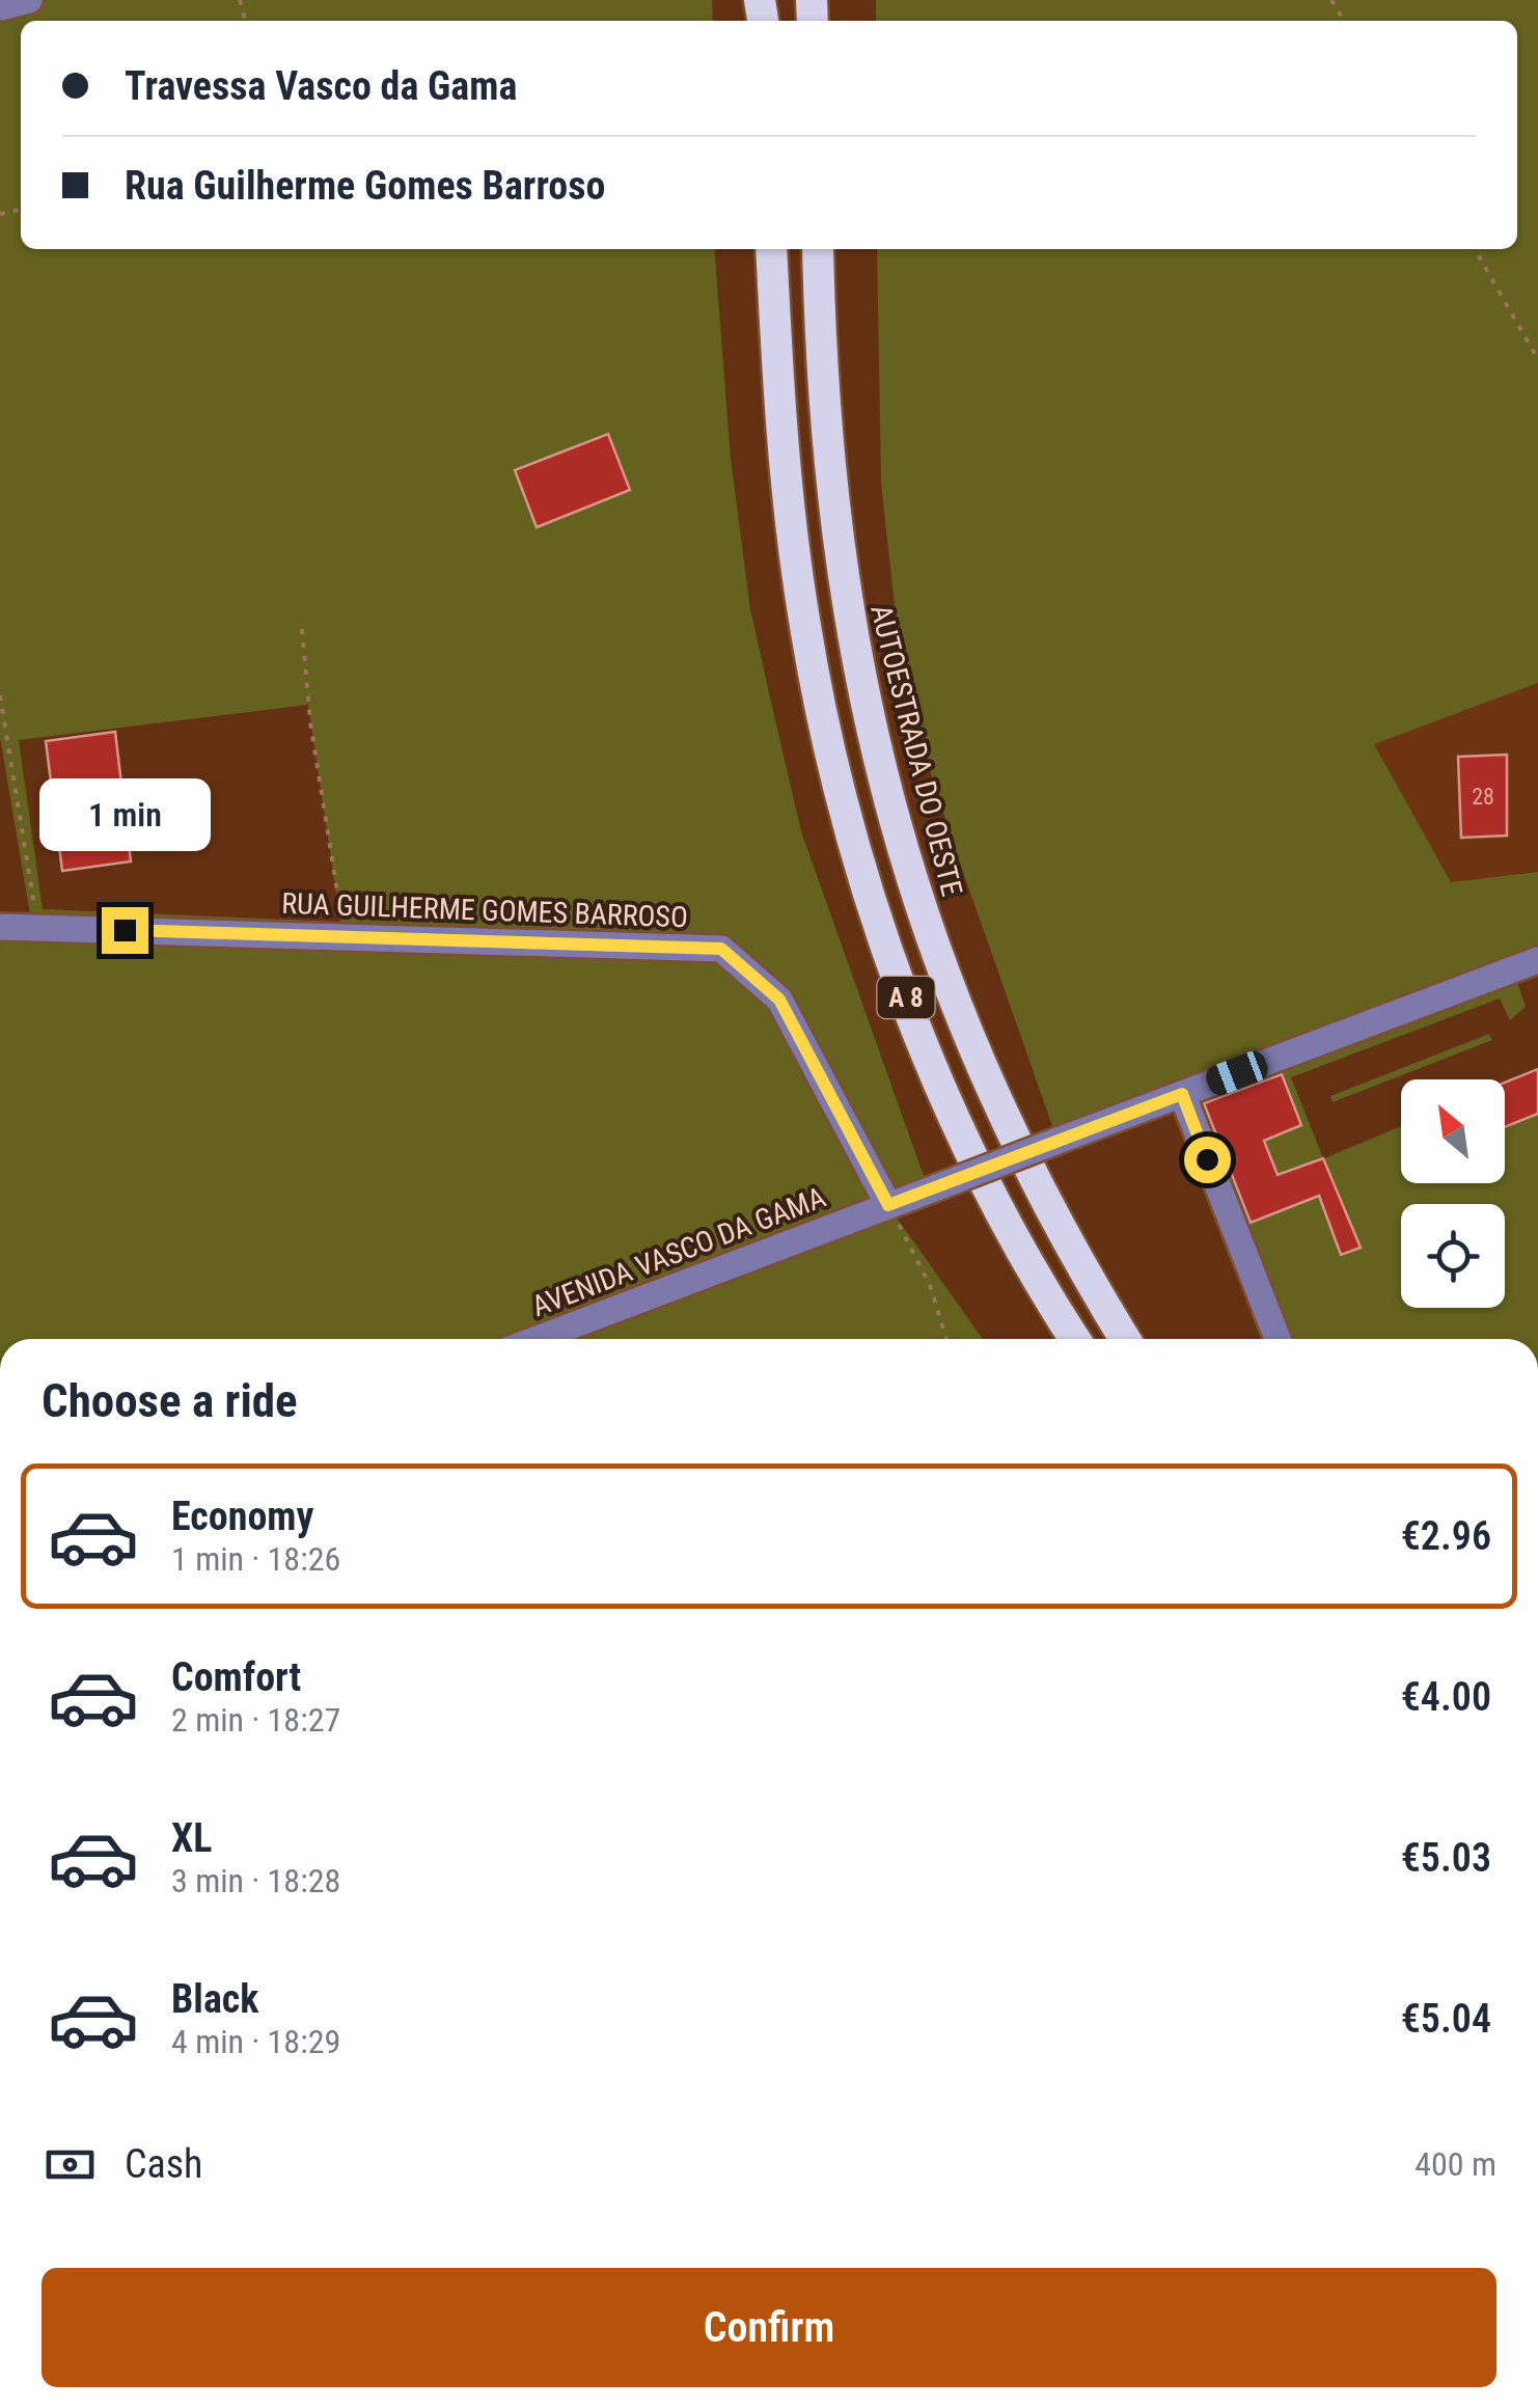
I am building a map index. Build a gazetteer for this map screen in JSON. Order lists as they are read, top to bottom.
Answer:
{
  "streets": {
    "highway": ["AUTOESTRADA DO OESTE", "A 8"],
    "street": ["RUA GUILHERME GOMES BARROSO", "AVENIDA VASCO DA GAMA"]
  },
  "crossings": [
    ["RUA GUILHERME GOMES BARROSO", "AVENIDA VASCO DA GAMA"]
  ],
  "house_numbers": ["28"],
  "north": "top left",
  "page": {
    "banner": ["Travessa Vasco da Gama", "Rua Guilherme Gomes Barroso"],
    "bubble": "1 min",
    "heading": "Choose a ride",
    "list": [
      {
        "name": "Economy",
        "note": "1 min · 18:26",
        "value": "€2.96"
      },
      {
        "name": "Comfort",
        "note": "2 min · 18:27",
        "value": "€4.00"
      },
      {
        "name": "XL",
        "note": "3 min · 18:28",
        "value": "€5.03"
      },
      {
        "name": "Black",
        "note": "4 min · 18:29",
        "value": "€5.04"
      }
    ],
    "pay": ["Cash", "400 m"],
    "buttons": "Confirm"
  }
}
